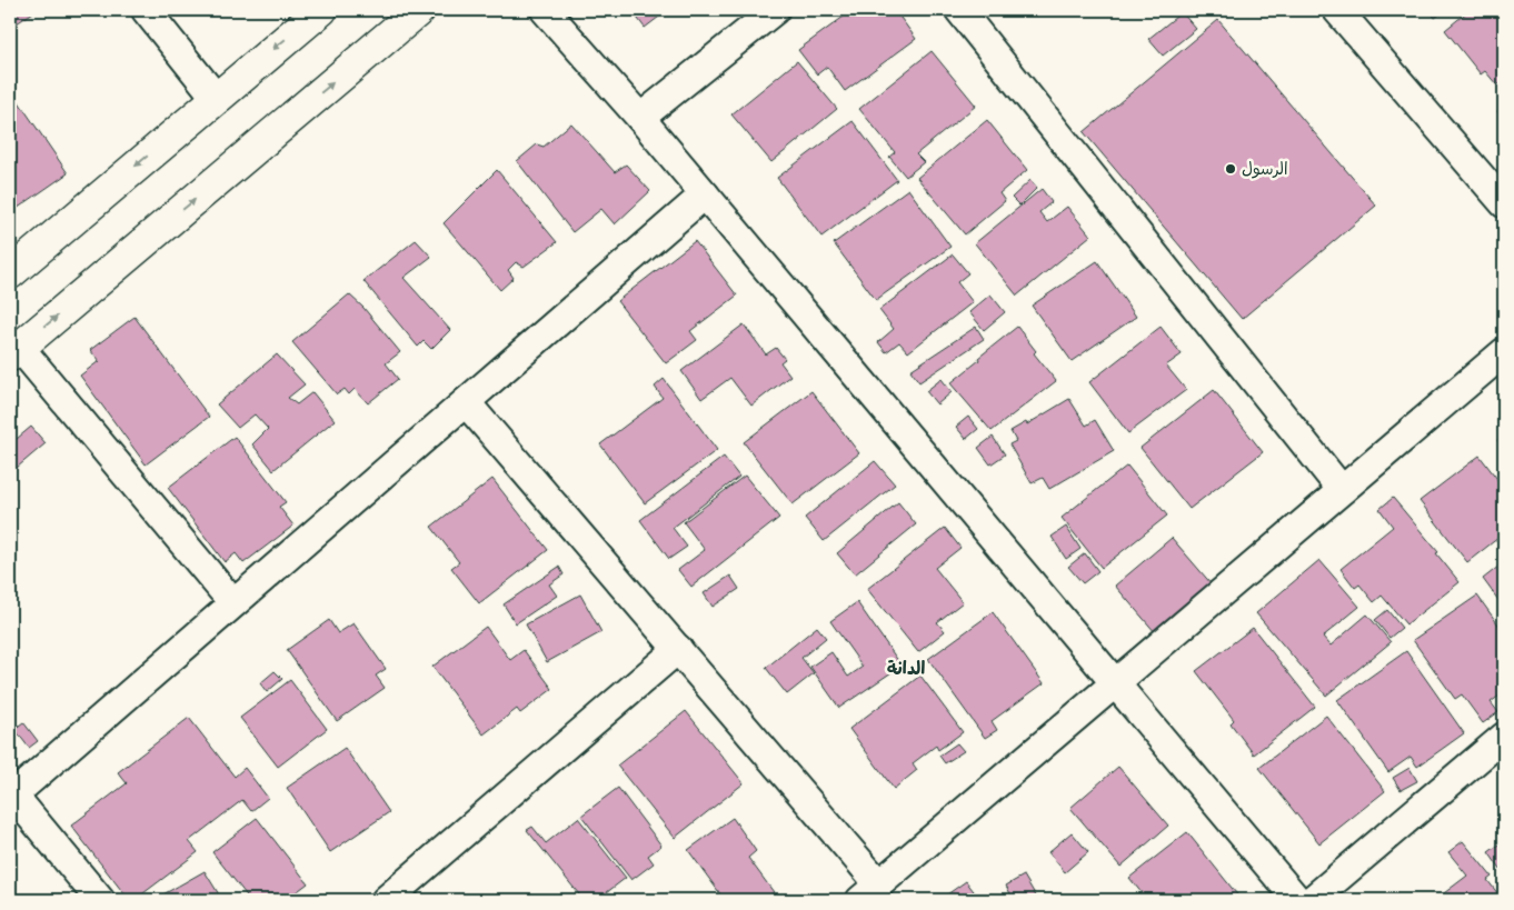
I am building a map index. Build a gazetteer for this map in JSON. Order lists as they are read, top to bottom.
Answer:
{
  "districts": ["الدانة"],
  "places": ["الرسول"]
}
